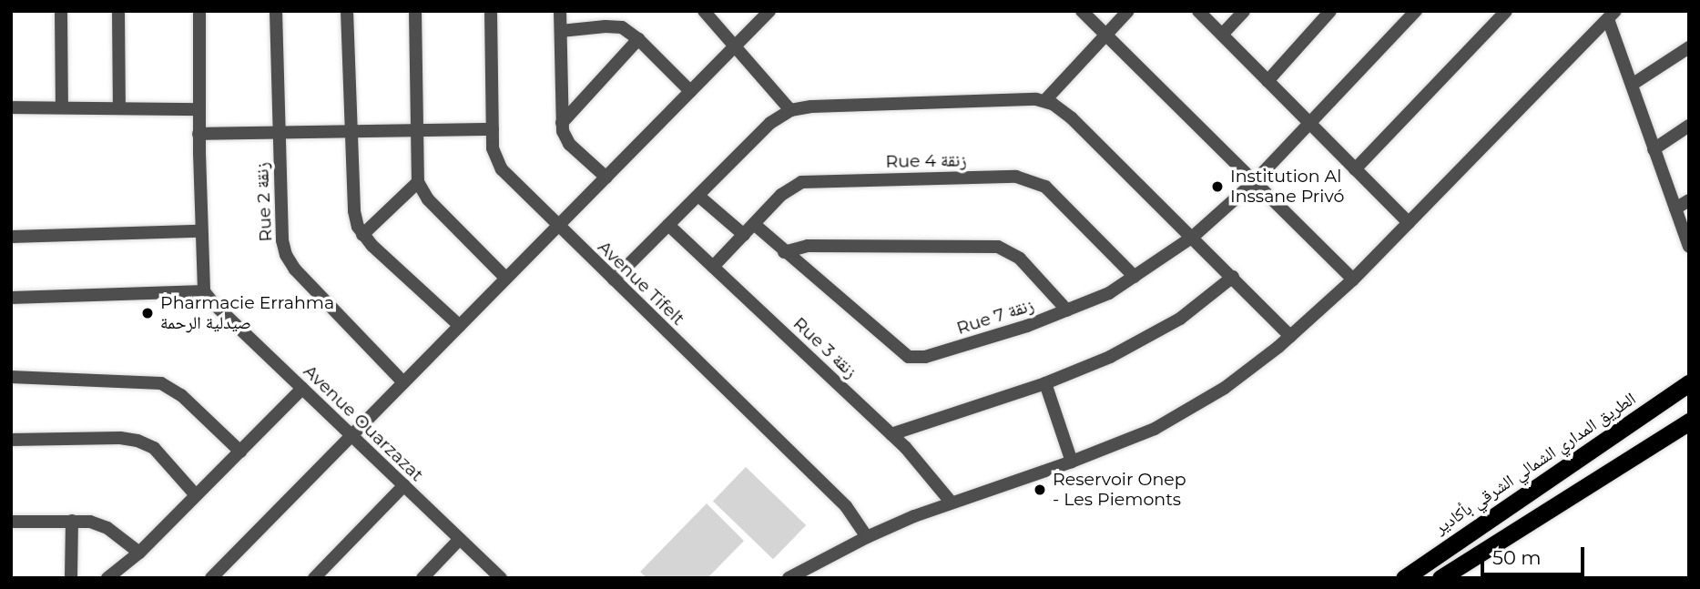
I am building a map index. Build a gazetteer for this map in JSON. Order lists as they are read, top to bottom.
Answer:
{
  "streets": {
    "highway": ["الطريق المداري الشمالي الشرقي بأكادير"],
    "street": [
      "Rue 4 زنقة",
      "Rue 2 زنقة",
      "Avenue Tifelt",
      "Rue 7 زنقة",
      "Rue 3 زنقة",
      "Avenue Ouarzazat"
    ]
  },
  "crossings": [
    ["Rue 4 زنقة", "Rue 7 زنقة"],
    ["Rue 4 زنقة", "Rue 3 زنقة"]
  ],
  "places": ["Institution Al Inssane Privó", "Pharmacie Errahma صيدلية الرحمة", "Reservoir Onep - Les Piemonts"],
  "scale_bar": "50 m"
}
